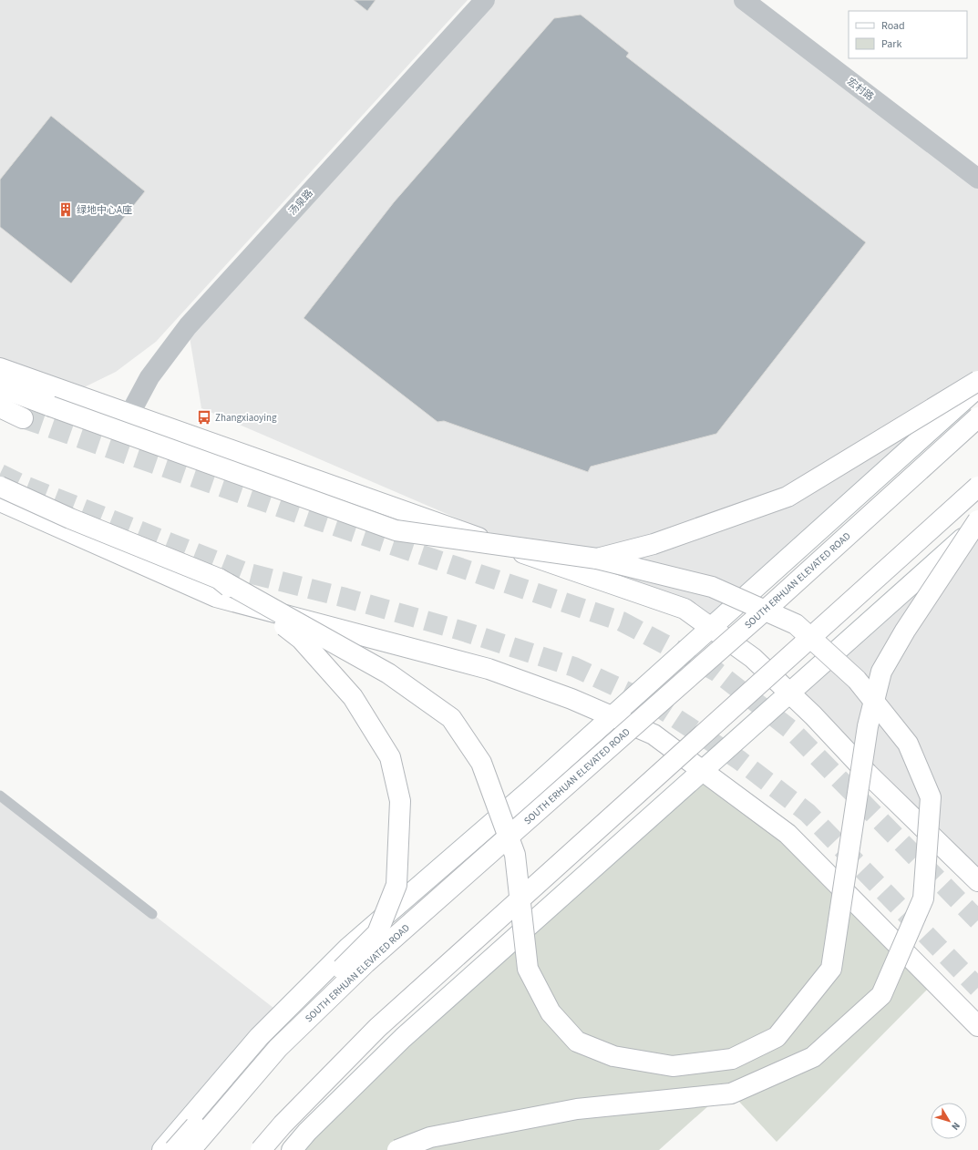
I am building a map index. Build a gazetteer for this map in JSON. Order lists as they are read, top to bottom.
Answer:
{
  "streets": {
    "main road": ["SOUTH ERHUAN ELEVATED ROAD"],
    "street": ["宏村路", "汤泉路"]
  },
  "places": {
    "building": ["绿地中心A座"],
    "bus stop": ["Zhangxiaoying"]
  },
  "legend": ["Road", "Park"],
  "north": "bottom right"
}
